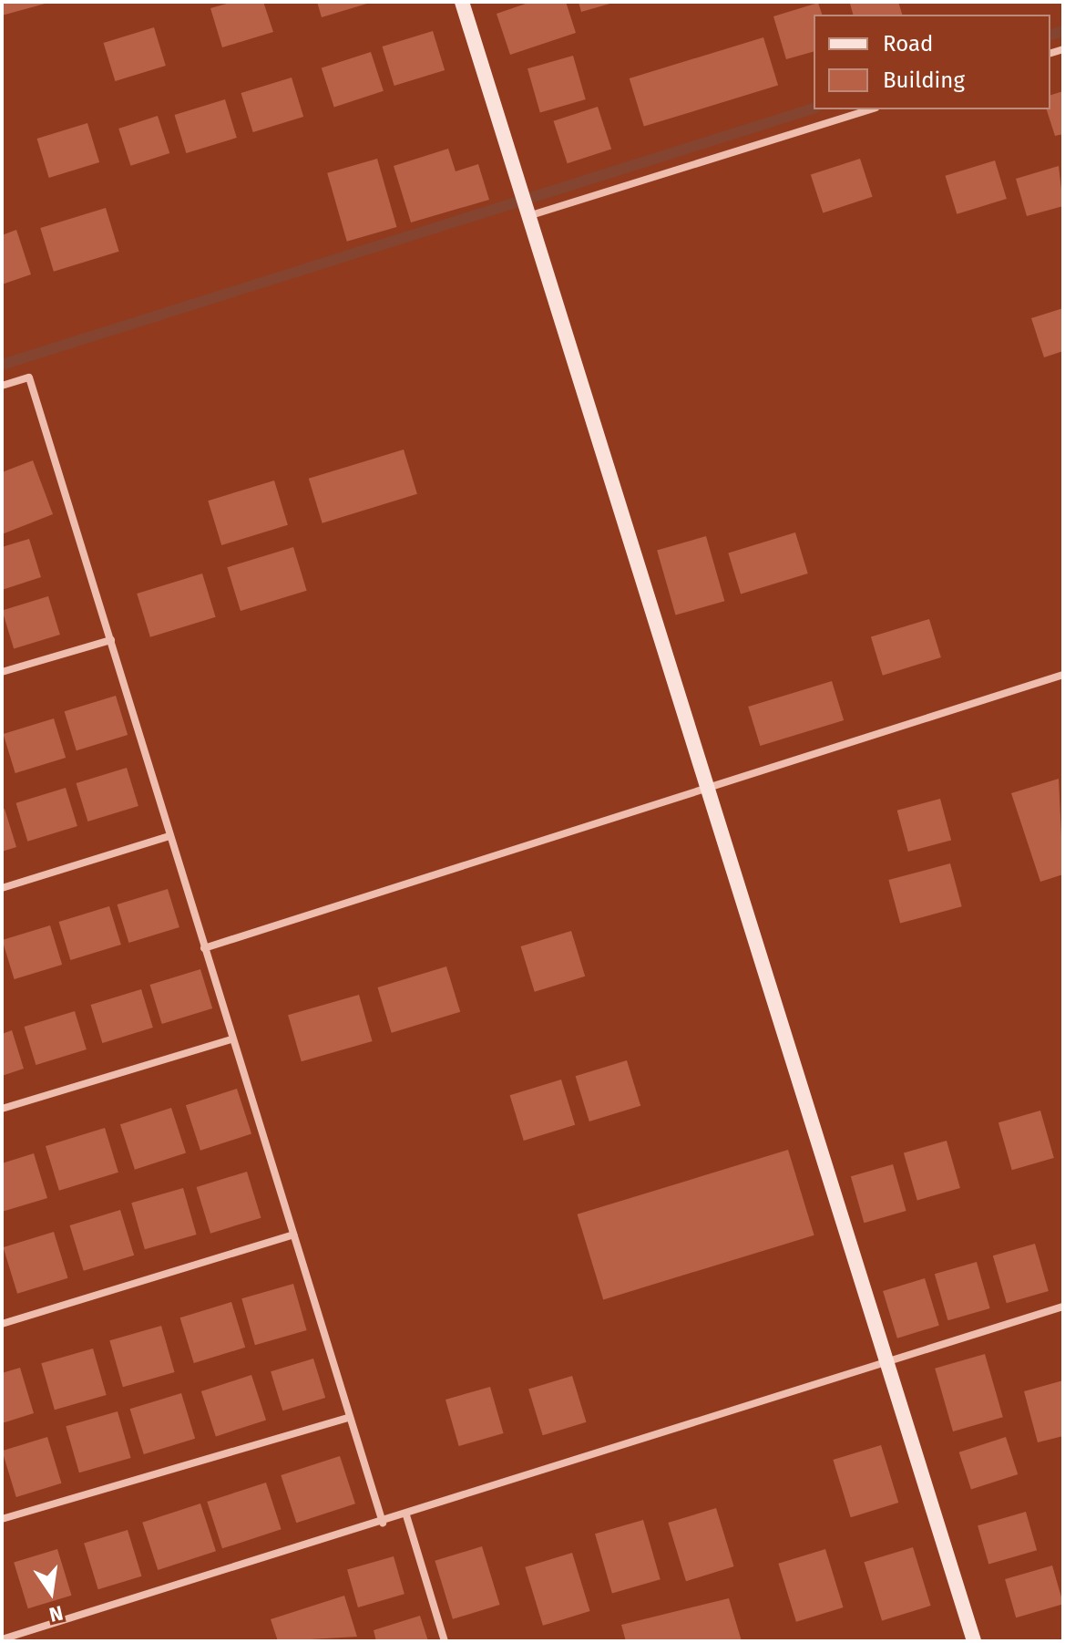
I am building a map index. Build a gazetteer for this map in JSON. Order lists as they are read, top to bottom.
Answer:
{
  "legend": ["Road", "Building"],
  "north": "bottom"
}
